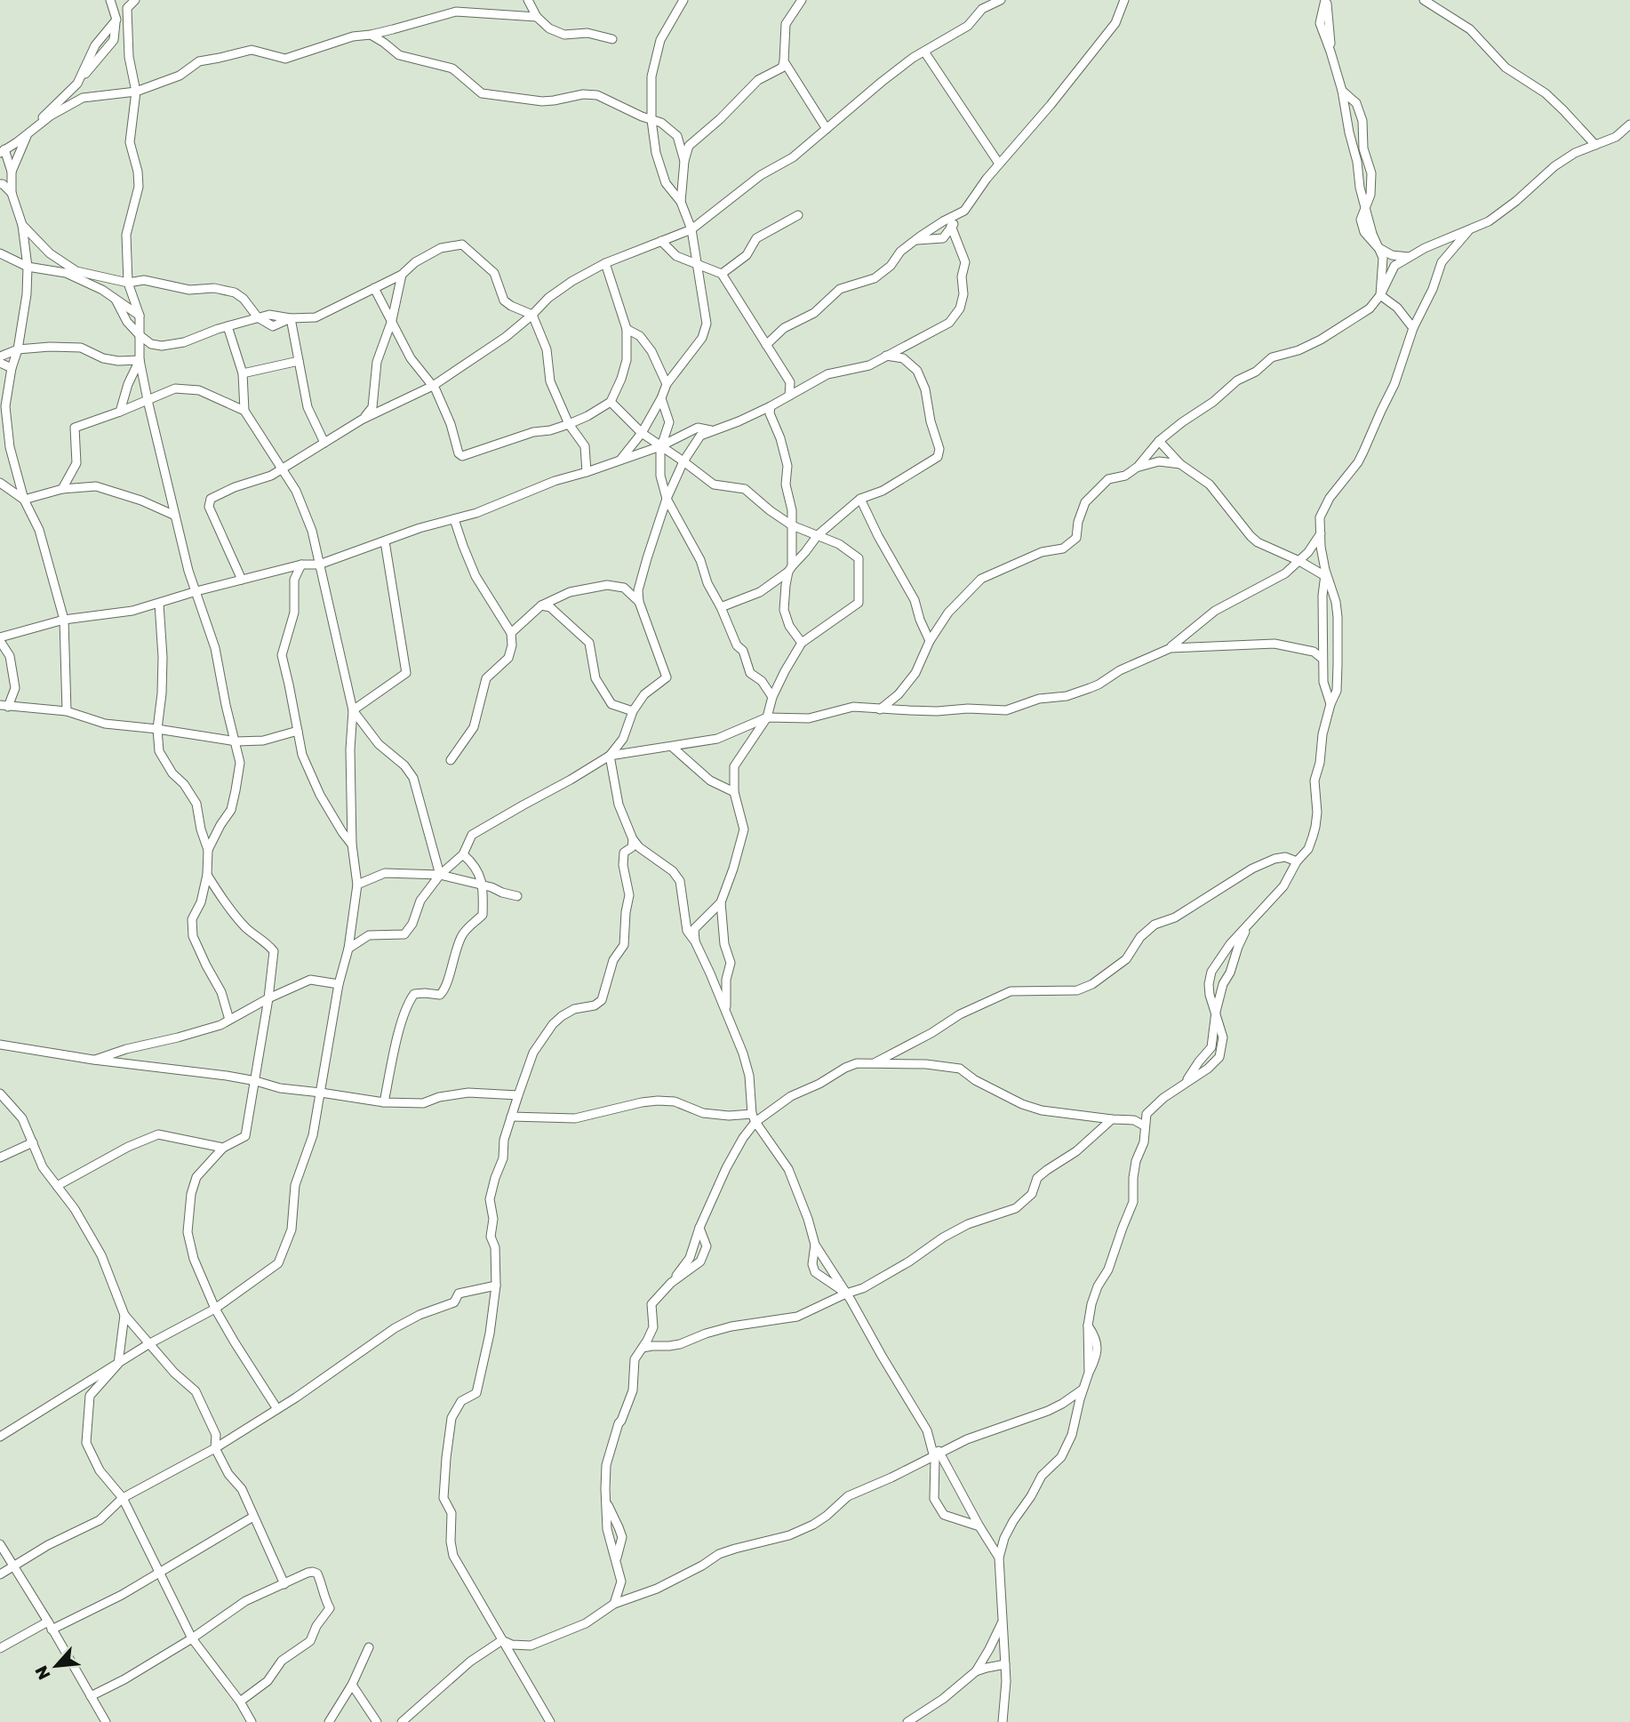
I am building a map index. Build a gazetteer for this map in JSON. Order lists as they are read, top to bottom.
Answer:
{
  "north": "bottom left"
}
